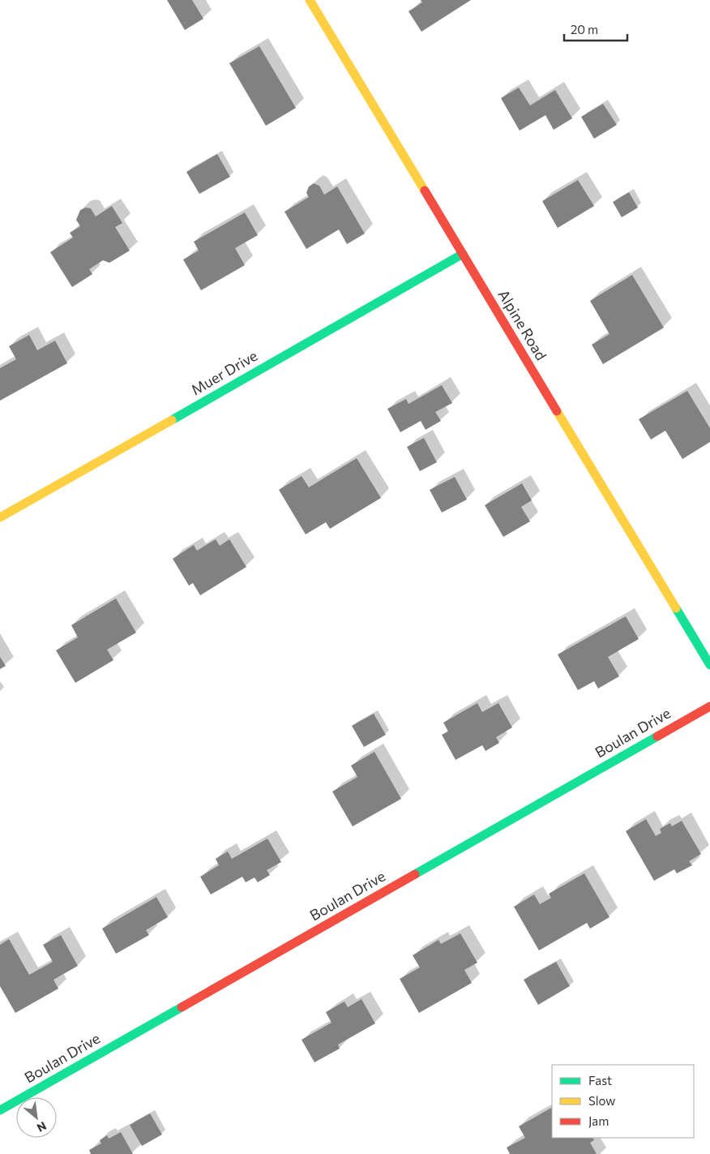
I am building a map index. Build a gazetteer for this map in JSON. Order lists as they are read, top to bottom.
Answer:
{
  "streets": {
    "street": ["Alpine Road", "Muer Drive", "Boulan Drive"]
  },
  "crossings": [
    ["Alpine Road", "Muer Drive"]
  ],
  "legend": ["Fast", "Slow", "Jam"],
  "scale_bar": "20 m",
  "north": "bottom right"
}
